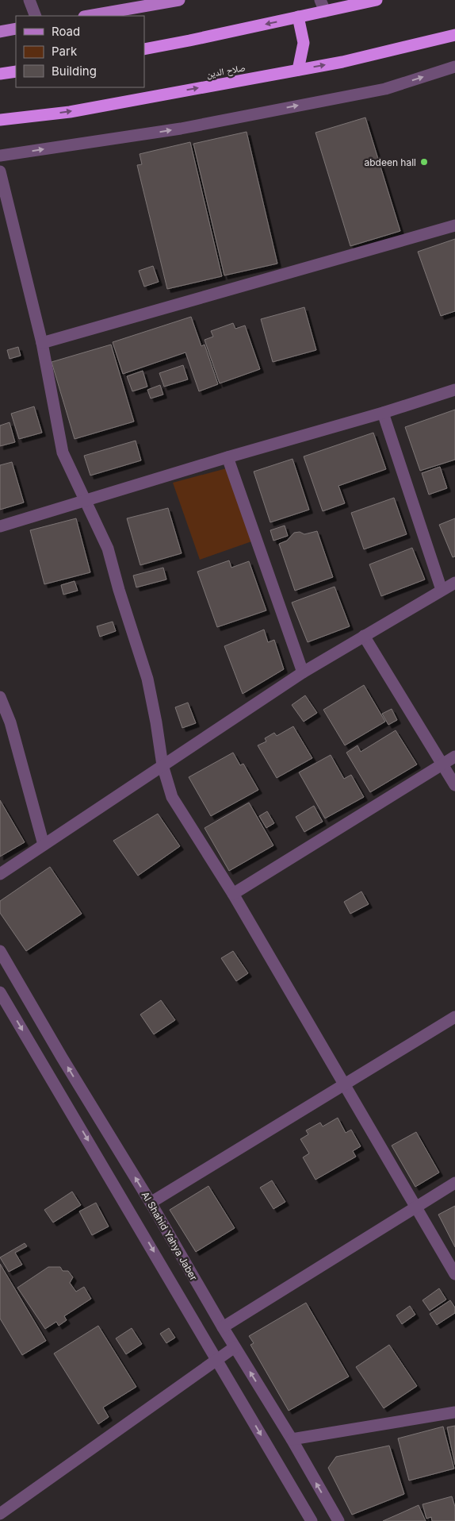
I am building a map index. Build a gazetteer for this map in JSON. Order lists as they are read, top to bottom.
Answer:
{
  "streets": {
    "highway": ["صلاح الدين"],
    "street": ["Al Shahid Yahya Jaber"]
  },
  "places": ["abdeen hall"],
  "legend": ["Road", "Park", "Building"]
}
